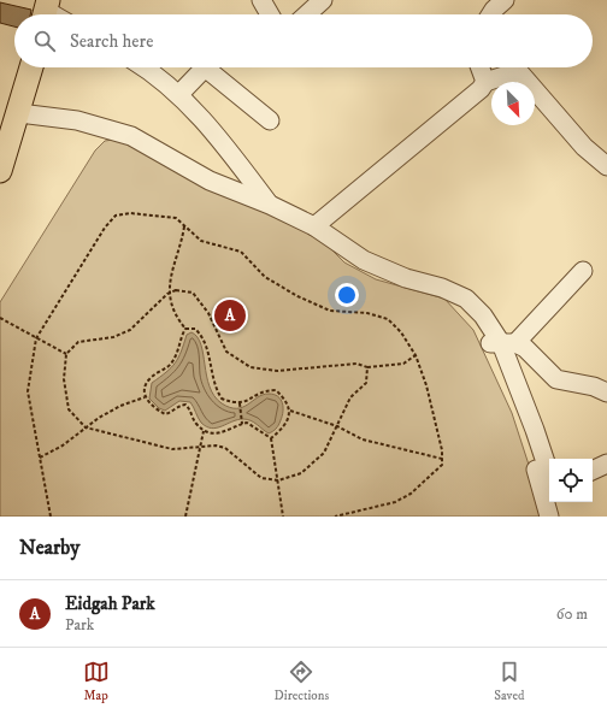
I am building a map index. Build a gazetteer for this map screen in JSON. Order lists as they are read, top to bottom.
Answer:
{
  "north": "bottom right",
  "page": {
    "search": "Search here",
    "pins": "A",
    "heading": "Nearby",
    "list": [
      {
        "mark": "A",
        "name": "Eidgah Park",
        "note": "Park",
        "value": "60 m"
      }
    ],
    "nav": ["Map", "Directions", "Saved"]
  }
}
